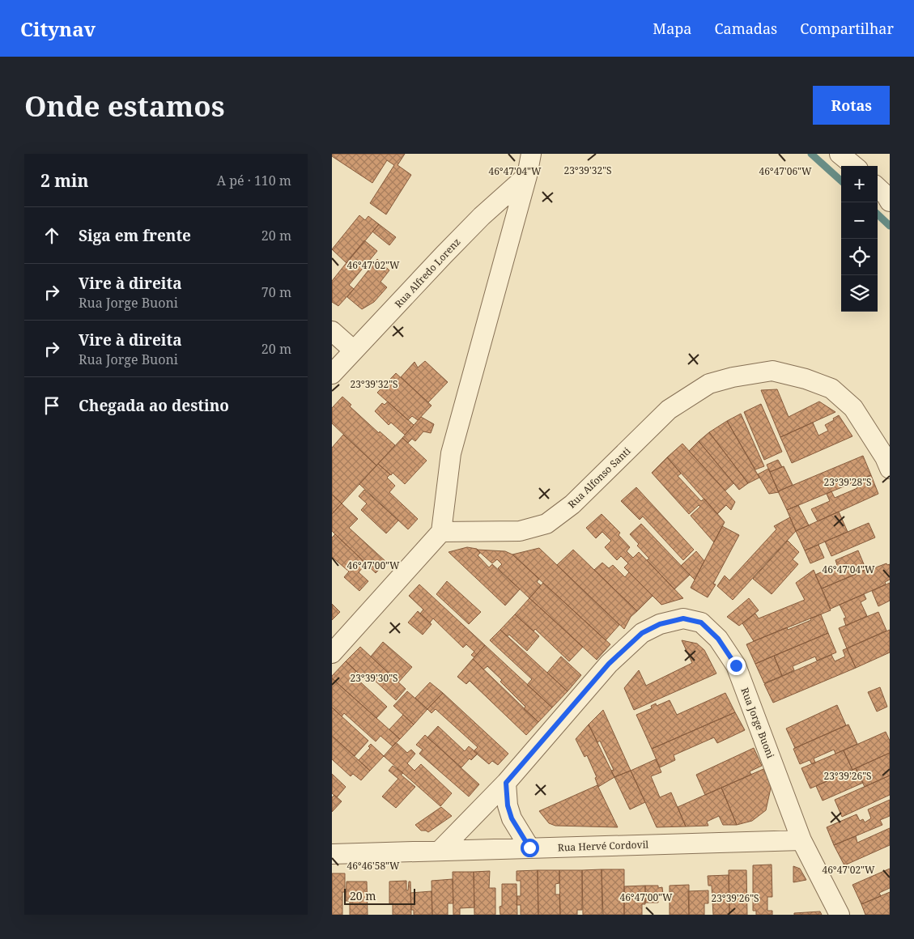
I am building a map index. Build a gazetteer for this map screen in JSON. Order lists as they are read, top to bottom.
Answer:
{
  "streets": {
    "street": [
      "Rua Alfredo Lorenz",
      "Rua Alfonso Santi",
      "Rua Jorge Buoni",
      "Rua Hervé Cordovil"
    ]
  },
  "crossings": [
    ["Rua Jorge Buoni", "Rua Hervé Cordovil"]
  ],
  "scale_bar": "20 m",
  "page": {
    "header": "Citynav",
    "nav": ["Mapa", "Camadas", "Compartilhar"],
    "buttons": "Rotas",
    "title": "Onde estamos",
    "heading": ["2 min", "A pé · 110 m"],
    "map_buttons": ["+", "−"],
    "list": [
      ["Siga em frente", "20 m"],
      ["Vire à direita", "Rua Jorge Buoni", "70 m"],
      ["Vire à direita", "Rua Jorge Buoni", "20 m"],
      "Chegada ao destino"
    ],
    "scale": "20 m"
  },
  "coordinates": [
    "23°39'32\"S",
    "46°47'04\"W",
    "46°47'06\"W",
    "46°47'02\"W",
    "23°39'28\"S",
    "46°47'00\"W",
    "23°39'30\"S",
    "23°39'26\"S",
    "46°46'58\"W"
  ]
}
